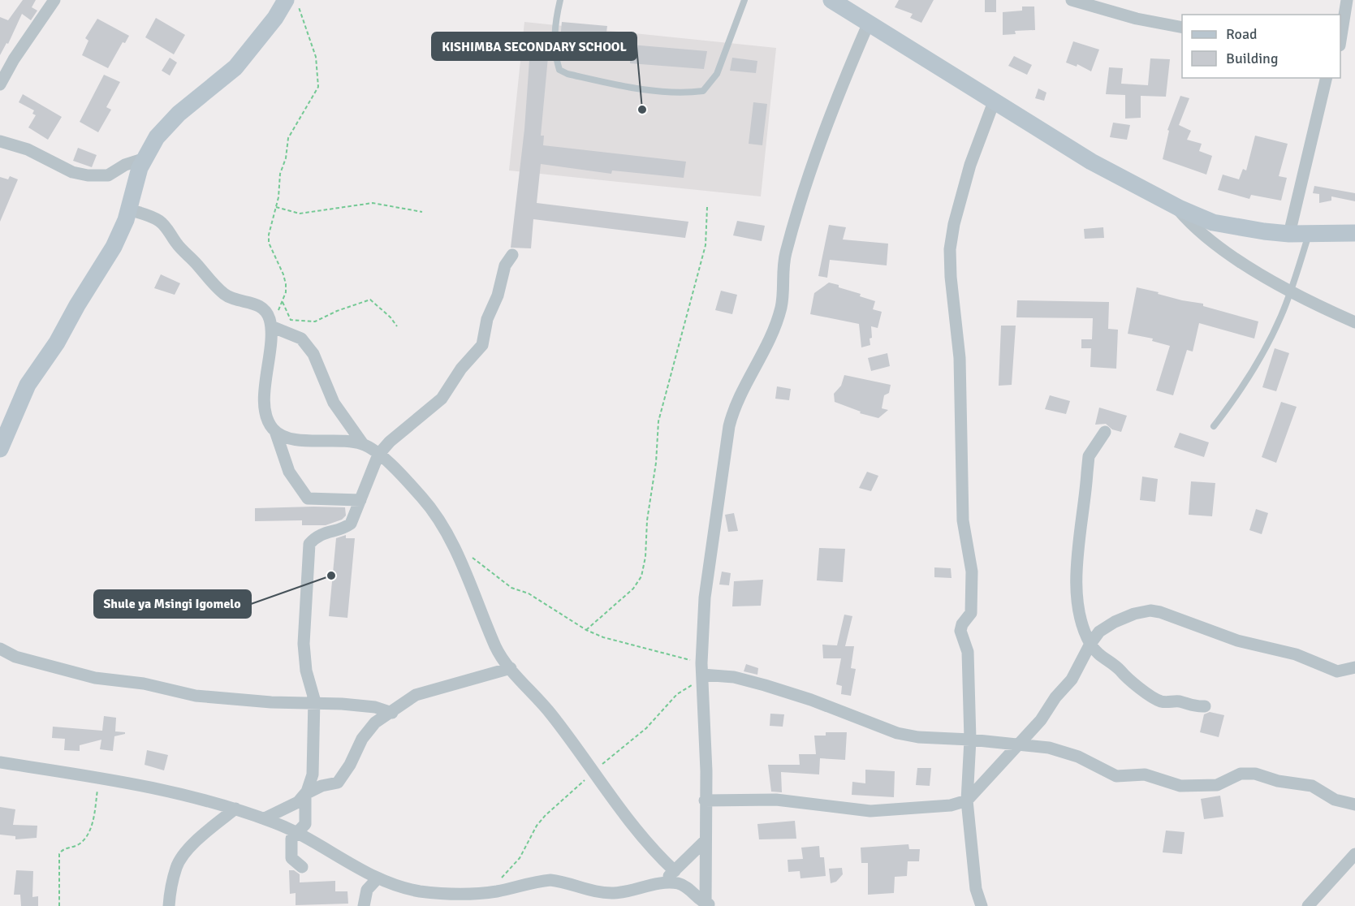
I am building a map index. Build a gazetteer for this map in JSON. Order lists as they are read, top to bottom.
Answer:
{
  "places": ["KISHIMBA SECONDARY SCHOOL", "Shule ya Msingi Igomelo"],
  "legend": ["Road", "Building"]
}
